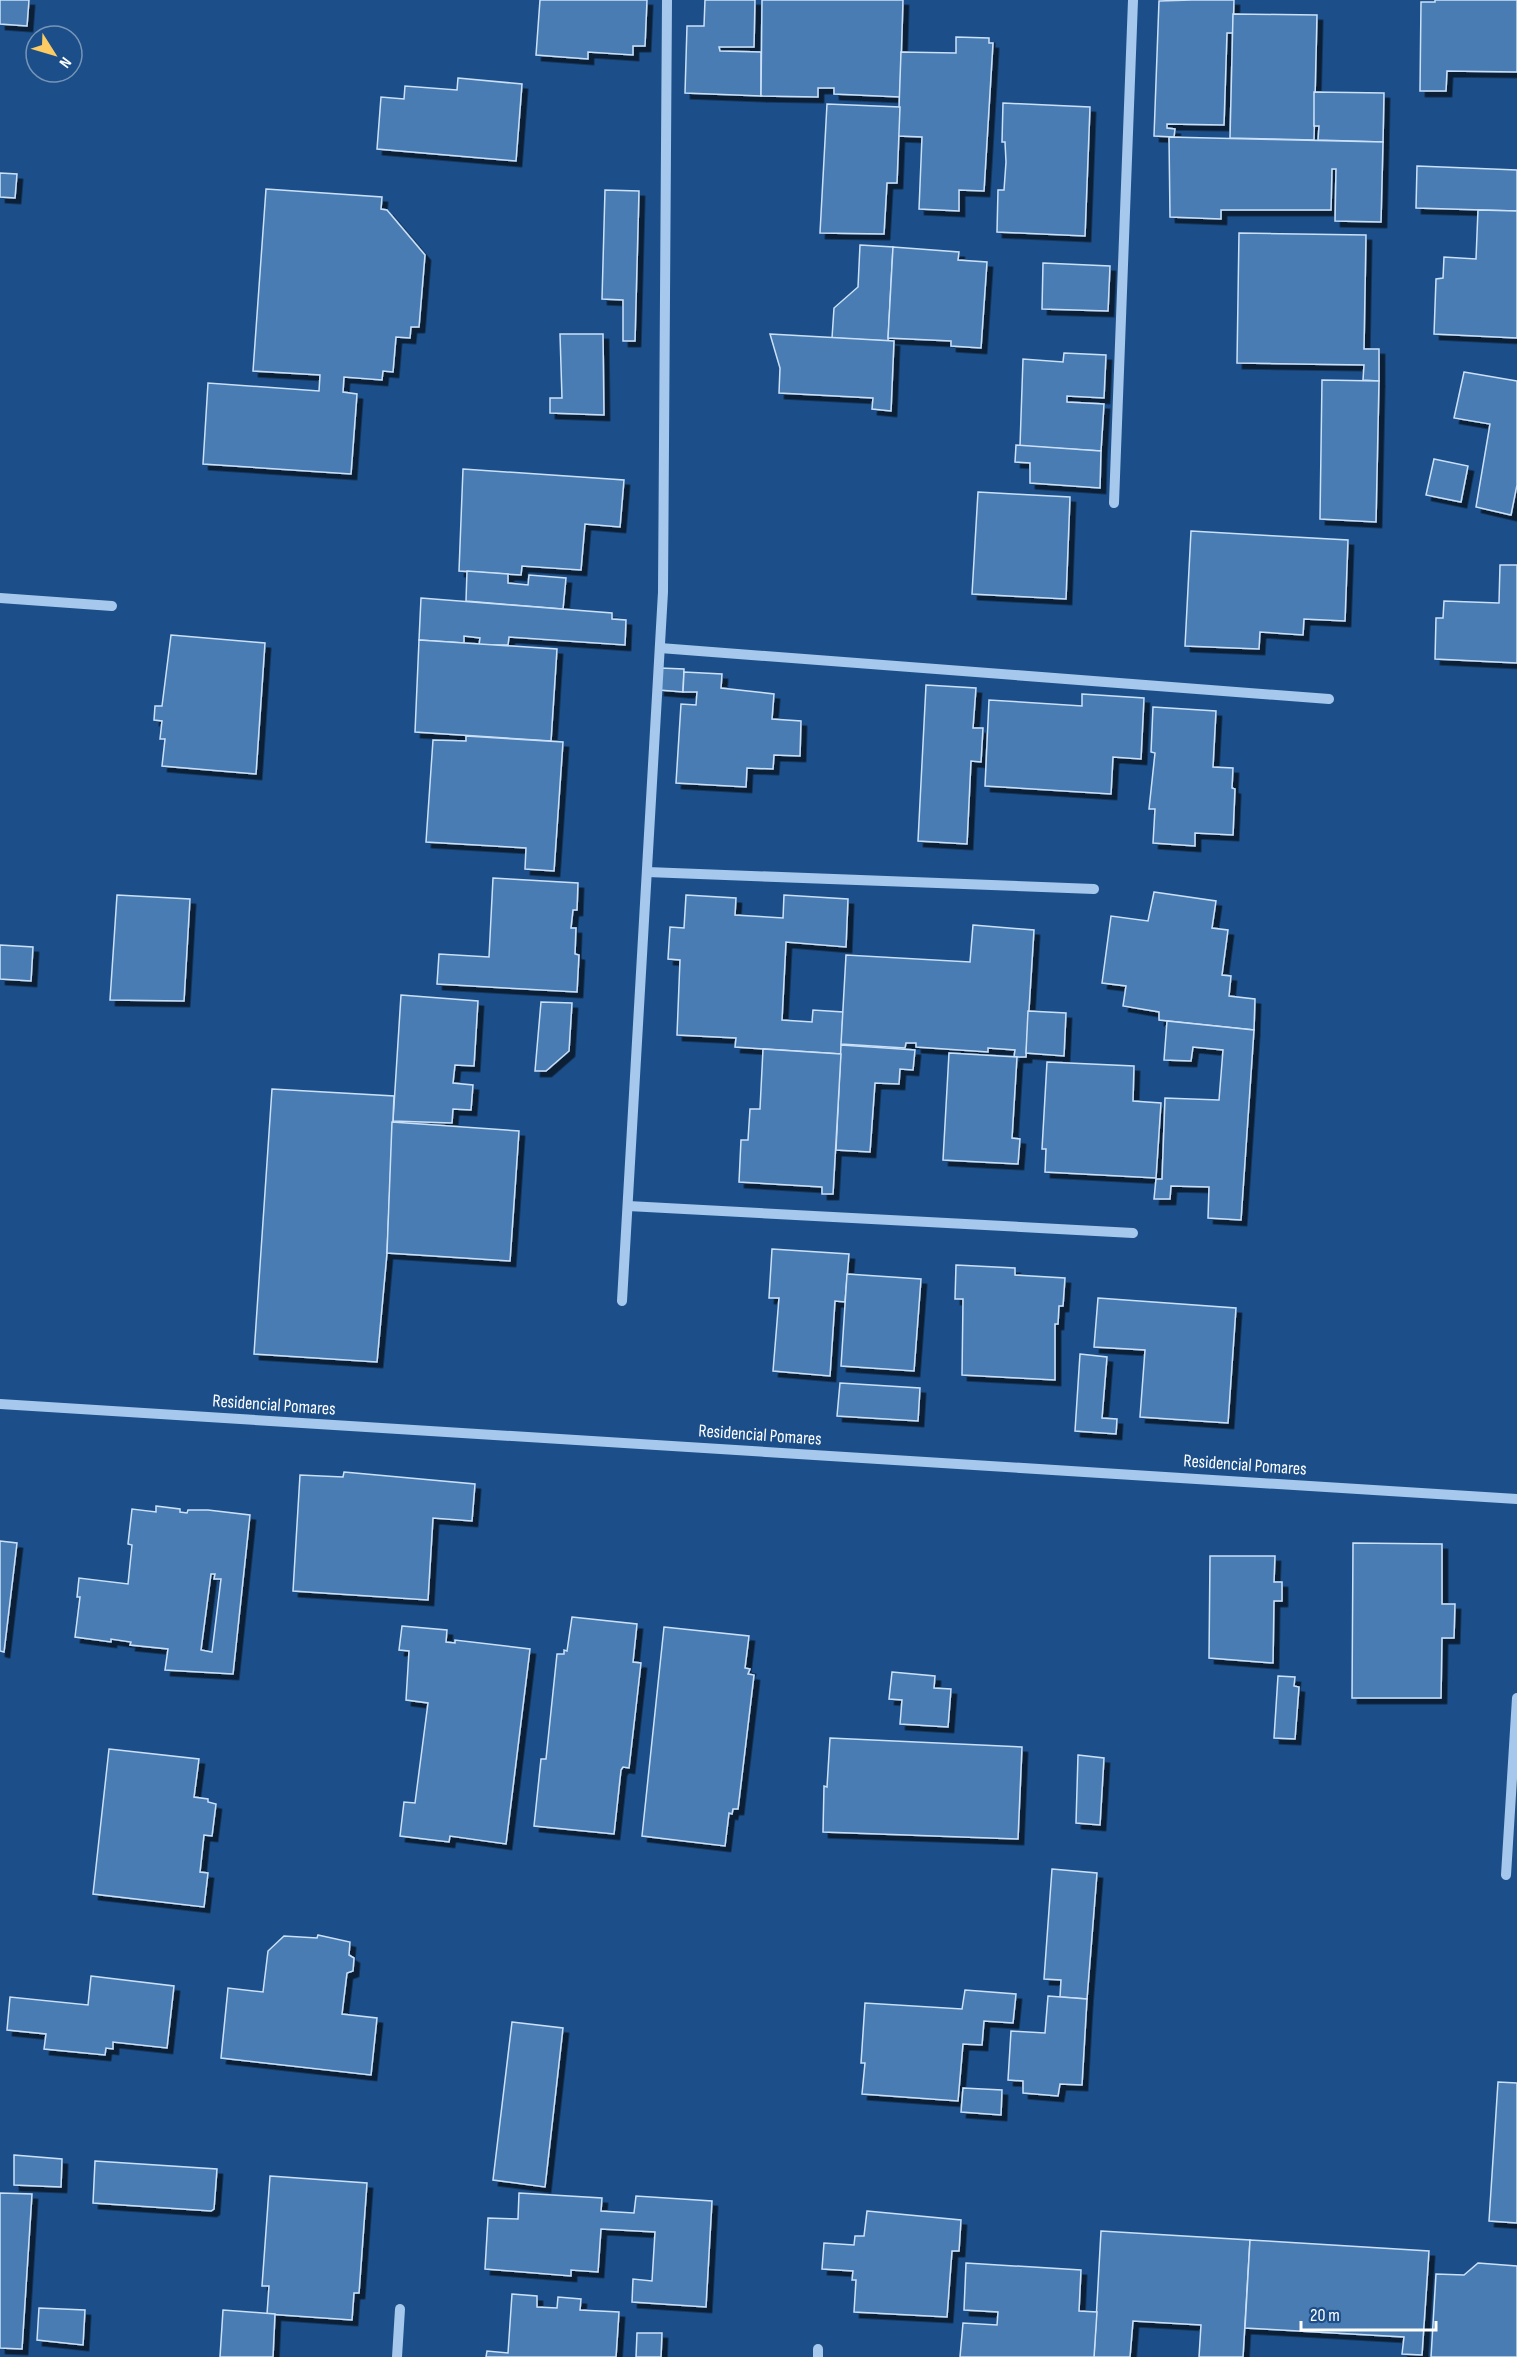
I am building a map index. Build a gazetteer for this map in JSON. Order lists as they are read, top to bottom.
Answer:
{
  "streets": {
    "street": ["Residencial Pomares"]
  },
  "scale_bar": "20 m",
  "north": "bottom right"
}
